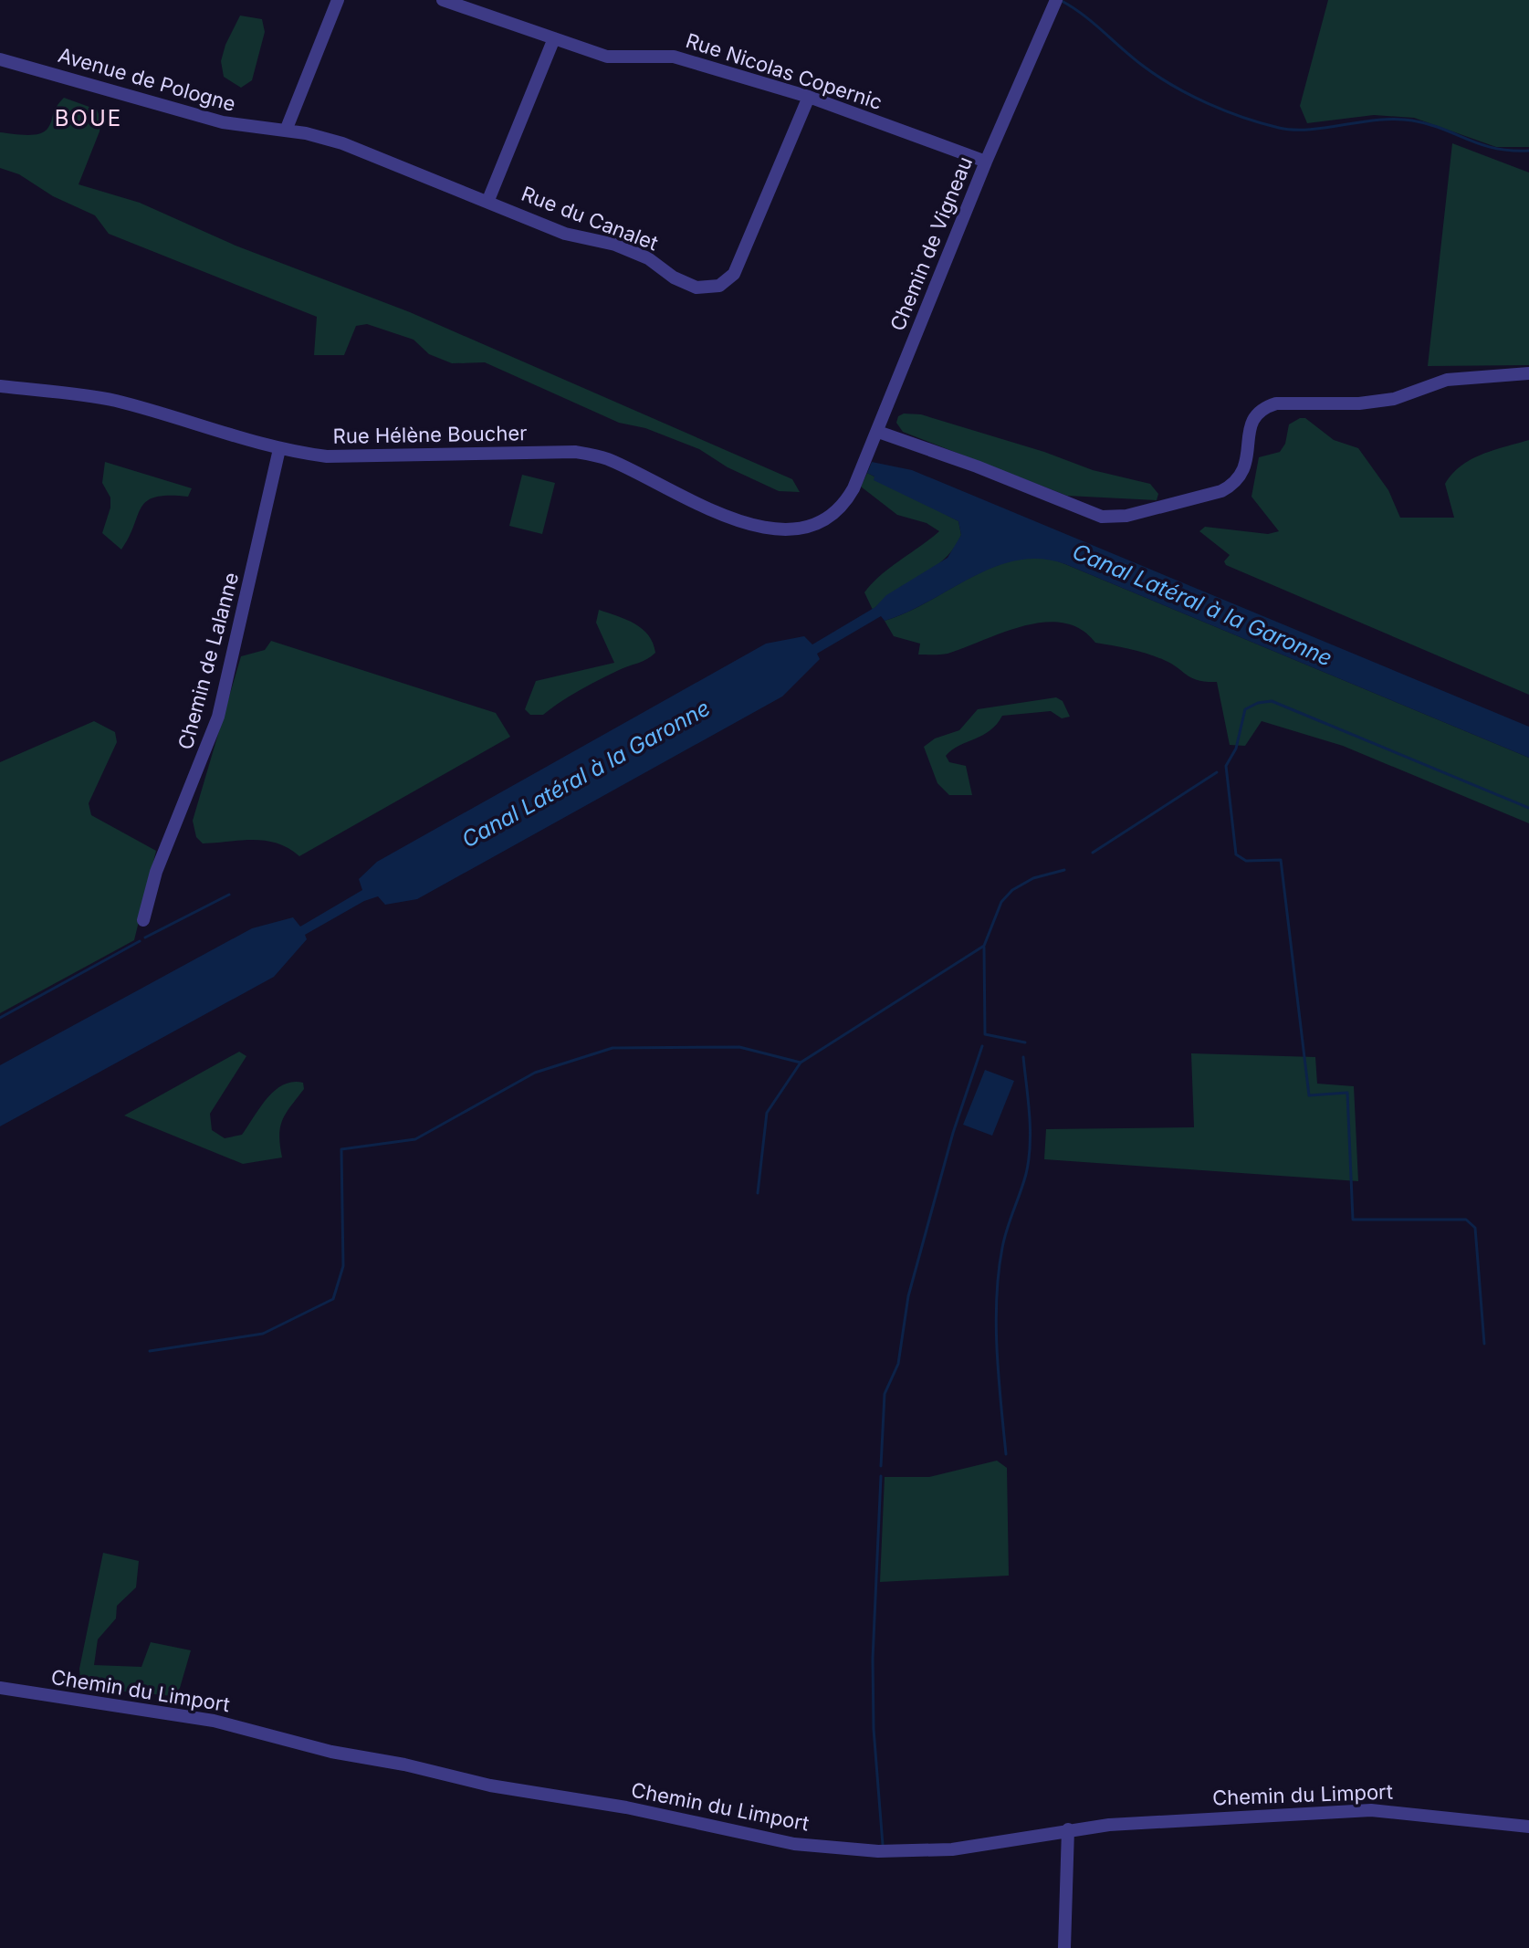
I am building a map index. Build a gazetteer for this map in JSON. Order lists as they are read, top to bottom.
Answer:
{
  "streets": {
    "street": [
      "Rue Nicolas Copernic",
      "Avenue de Pologne",
      "Rue du Canalet",
      "Chemin de Vigneau",
      "Rue Hélène Boucher",
      "Chemin de Lalanne",
      "Chemin du Limport"
    ]
  },
  "crossings": [
    ["Rue Nicolas Copernic", "Rue du Canalet"],
    ["Rue Nicolas Copernic", "Chemin de Vigneau"],
    ["Avenue de Pologne", "Rue du Canalet"],
    ["Chemin de Vigneau", "Rue Hélène Boucher"],
    ["Rue Hélène Boucher", "Chemin de Lalanne"]
  ],
  "districts": ["BOUE"],
  "water": ["Canal Latéral à la Garonne"]
}
